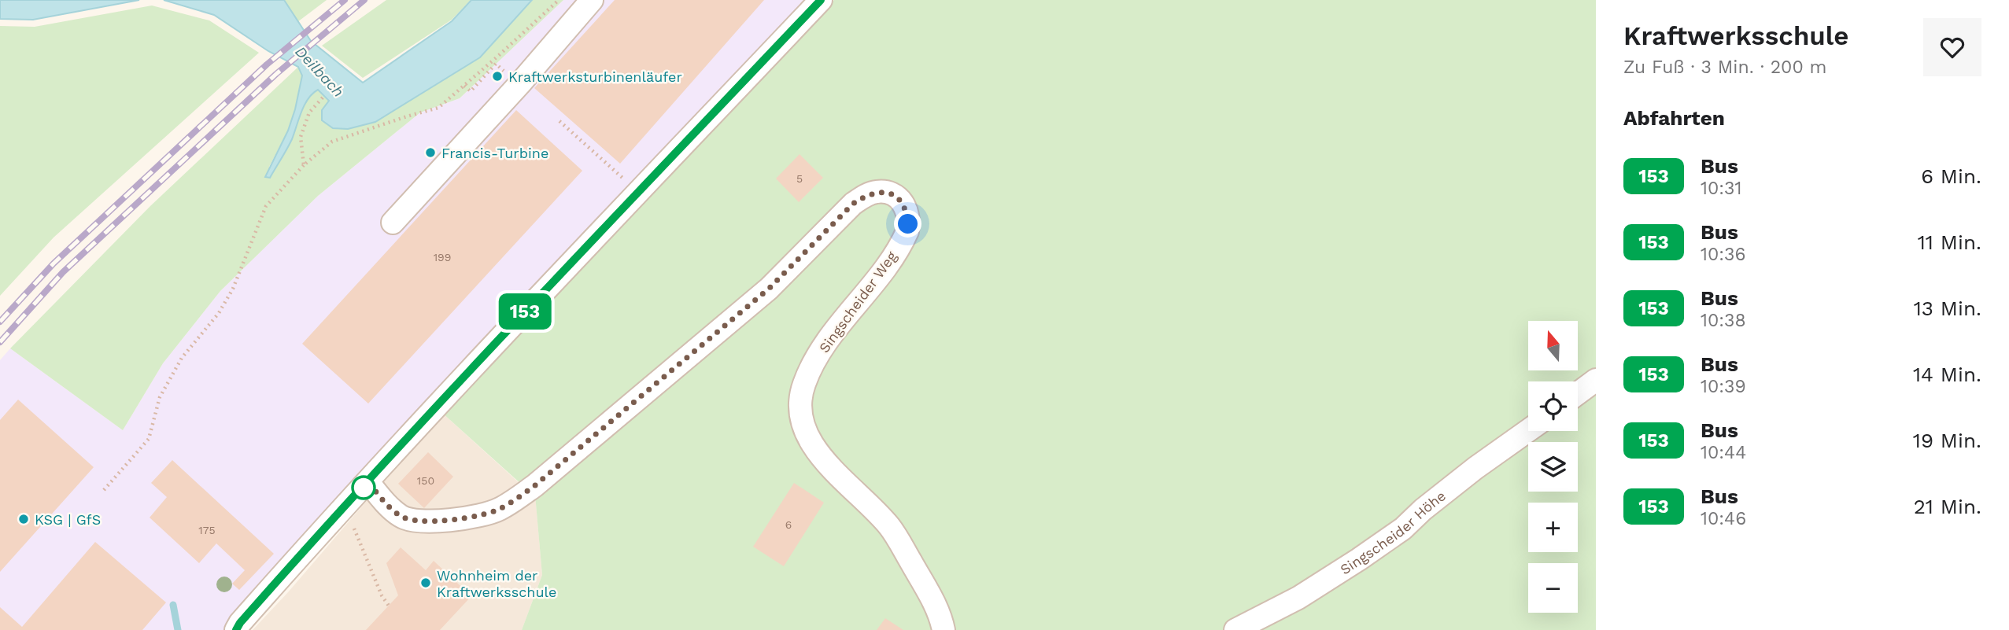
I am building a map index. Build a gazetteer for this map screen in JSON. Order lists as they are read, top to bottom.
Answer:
{
  "streets": {
    "street": ["Singscheider Weg", "Singscheider Höhe"]
  },
  "water": ["Deilbach"],
  "places": [
    "Kraftwerksturbinenläufer",
    "Francis-Turbine",
    "KSG | GfS",
    "Wohnheim der Kraftwerksschule"
  ],
  "lines": ["bus line 153"],
  "house_numbers": [
    "5",
    "199",
    "150",
    "6",
    "175"
  ],
  "north": "top",
  "page": {
    "on_map": "153",
    "heading": [
      ["Kraftwerksschule", "Zu Fuß · 3 Min. · 200 m"],
      "Abfahrten"
    ],
    "list": [
      {
        "mark": "153",
        "name": "Bus",
        "note": "10:31",
        "value": "6 Min."
      },
      {
        "mark": "153",
        "name": "Bus",
        "note": "10:36",
        "value": "11 Min."
      },
      {
        "mark": "153",
        "name": "Bus",
        "note": "10:38",
        "value": "13 Min."
      },
      {
        "mark": "153",
        "name": "Bus",
        "note": "10:39",
        "value": "14 Min."
      },
      {
        "mark": "153",
        "name": "Bus",
        "note": "10:44",
        "value": "19 Min."
      },
      {
        "mark": "153",
        "name": "Bus",
        "note": "10:46",
        "value": "21 Min."
      }
    ],
    "map_buttons": ["+", "−"]
  }
}
